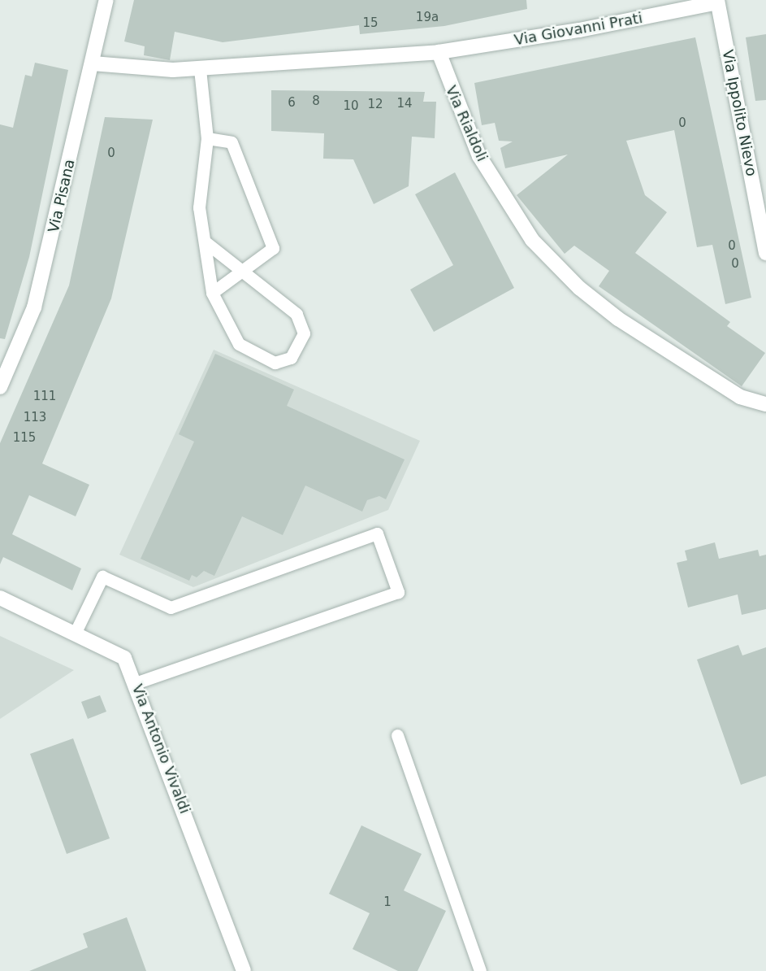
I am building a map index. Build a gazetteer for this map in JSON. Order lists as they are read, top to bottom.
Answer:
{
  "streets": {
    "street": [
      "Via Giovanni Prati",
      "Via Ippolito Nievo",
      "Via Rialdoli",
      "Via Pisana",
      "Via Antonio Vivaldi"
    ]
  },
  "crossings": [
    ["Via Giovanni Prati", "Via Ippolito Nievo"],
    ["Via Giovanni Prati", "Via Rialdoli"]
  ],
  "house_numbers": [
    "19a",
    "15",
    "8",
    "6",
    "14",
    "12",
    "10",
    "0",
    "0",
    "0",
    "0",
    "111",
    "113",
    "115",
    "1"
  ]
}
